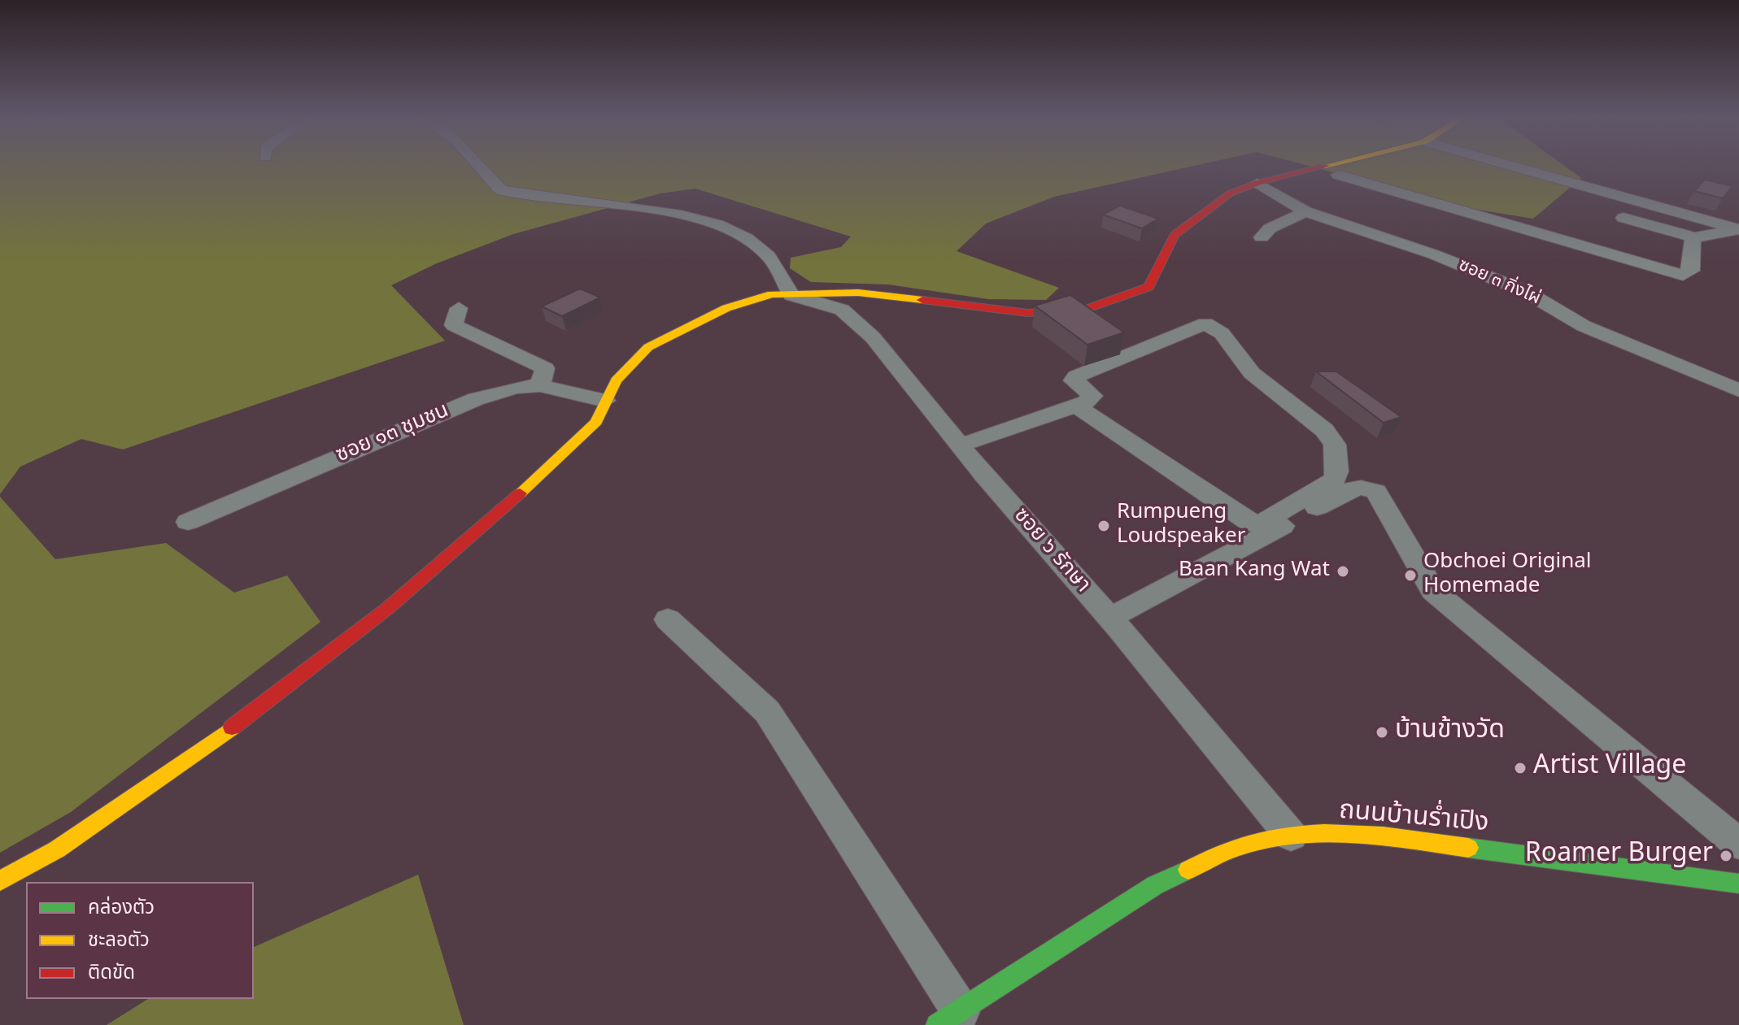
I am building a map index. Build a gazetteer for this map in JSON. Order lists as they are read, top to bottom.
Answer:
{
  "streets": {
    "street": [
      "ซอย ๓ กิ่งไผ่",
      "ซอย ๑๓ ชุมชน",
      "ซอย ๖ รักษา",
      "ถนนบ้านร่ำเปิง"
    ]
  },
  "crossings": [
    ["ซอย ๖ รักษา", "ถนนบ้านร่ำเปิง"]
  ],
  "places": [
    "Rumpueng Loudspeaker",
    "Baan Kang Wat",
    "Obchoei Original Homemade",
    "บ้านข้างวัด",
    "Artist Village",
    "Roamer Burger"
  ],
  "legend": ["คล่องตัว", "ชะลอตัว", "ติดขัด"]
}
